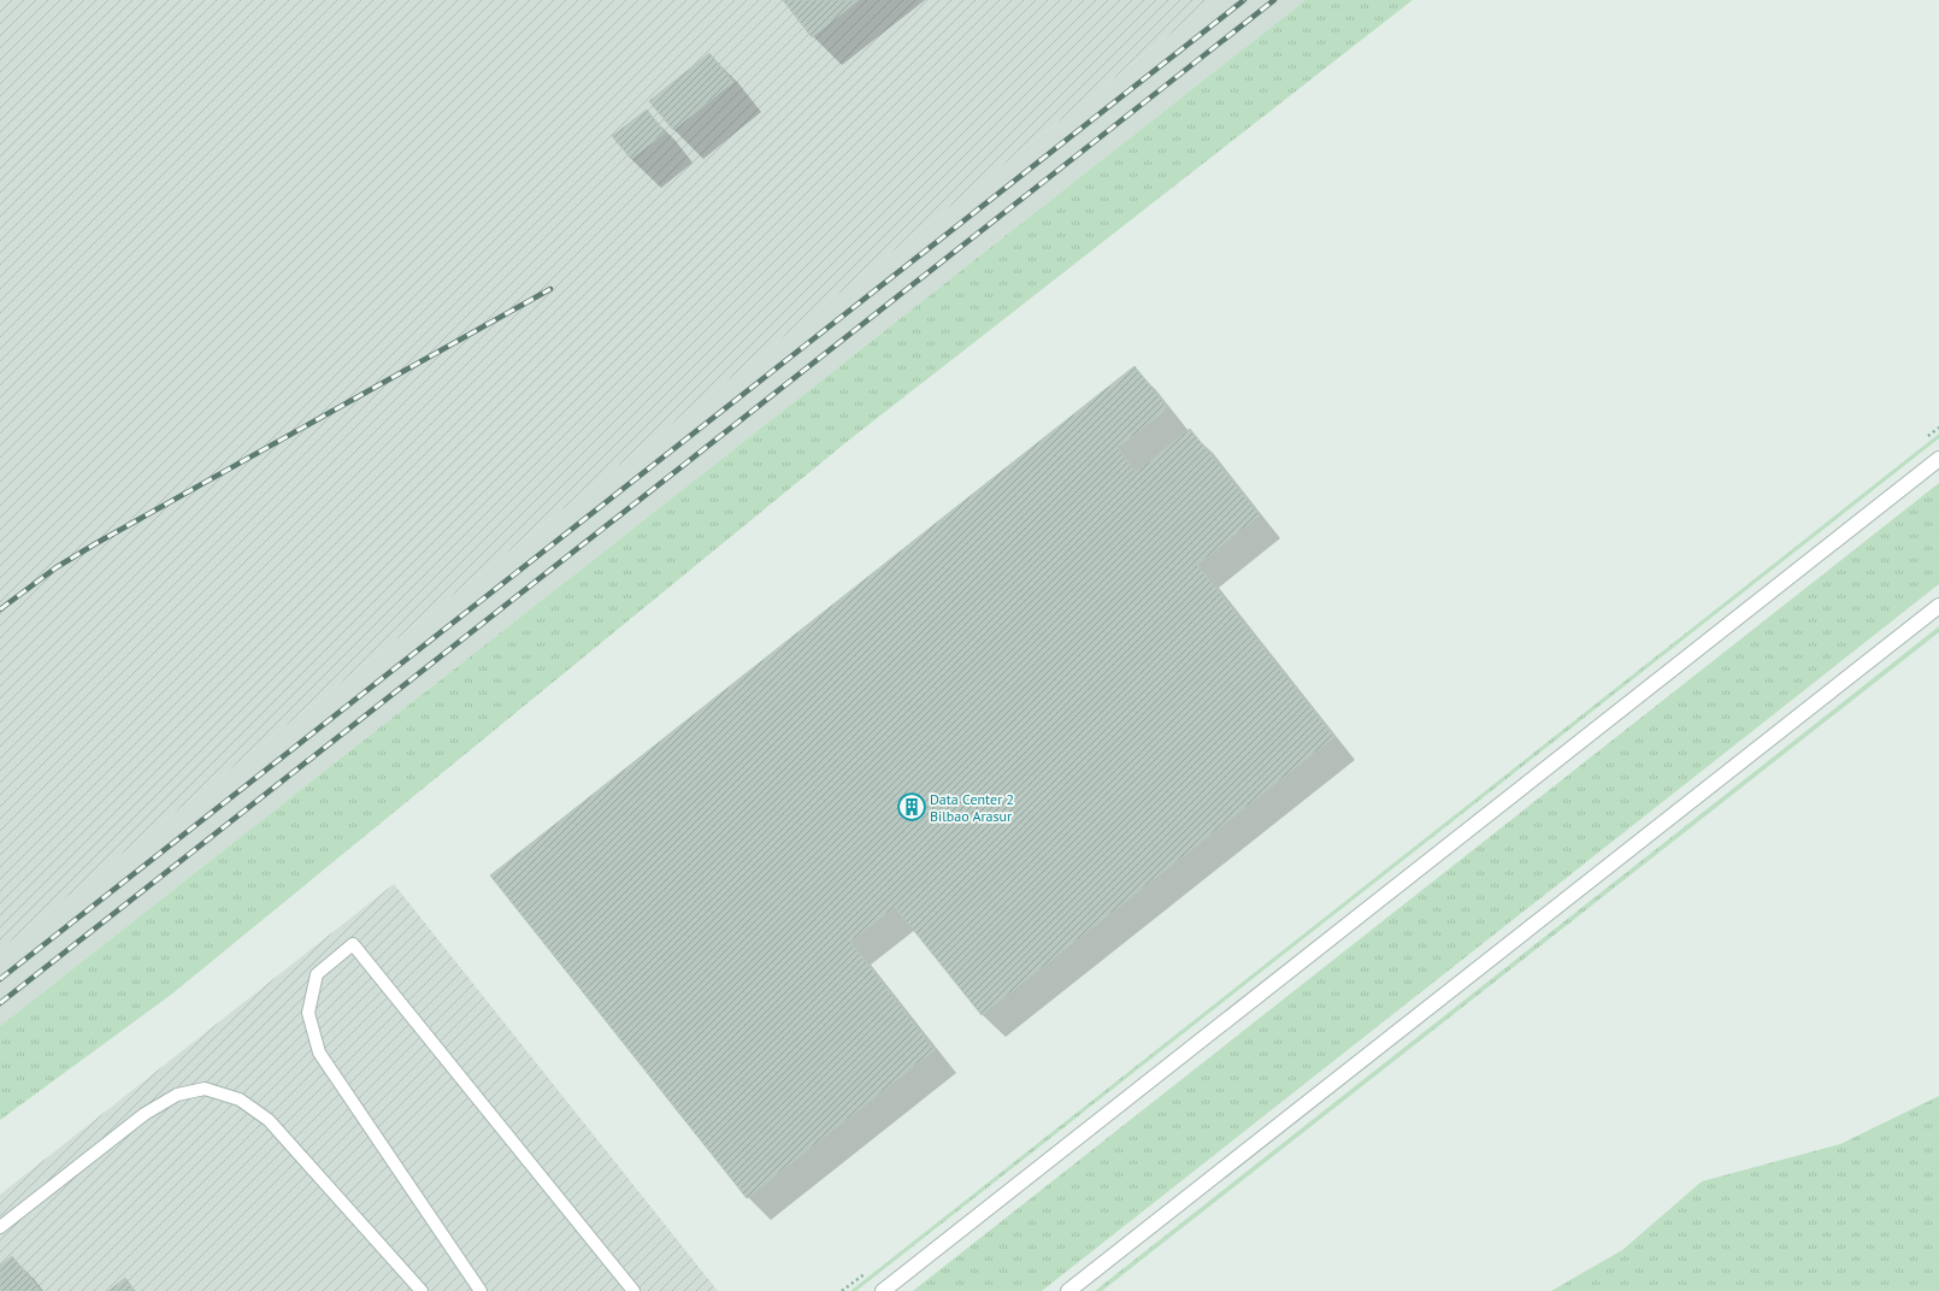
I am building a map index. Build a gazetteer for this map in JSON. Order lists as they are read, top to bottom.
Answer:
{
  "places": {
    "building": ["Data Center 2 Bilbao Arasur"]
  }
}
